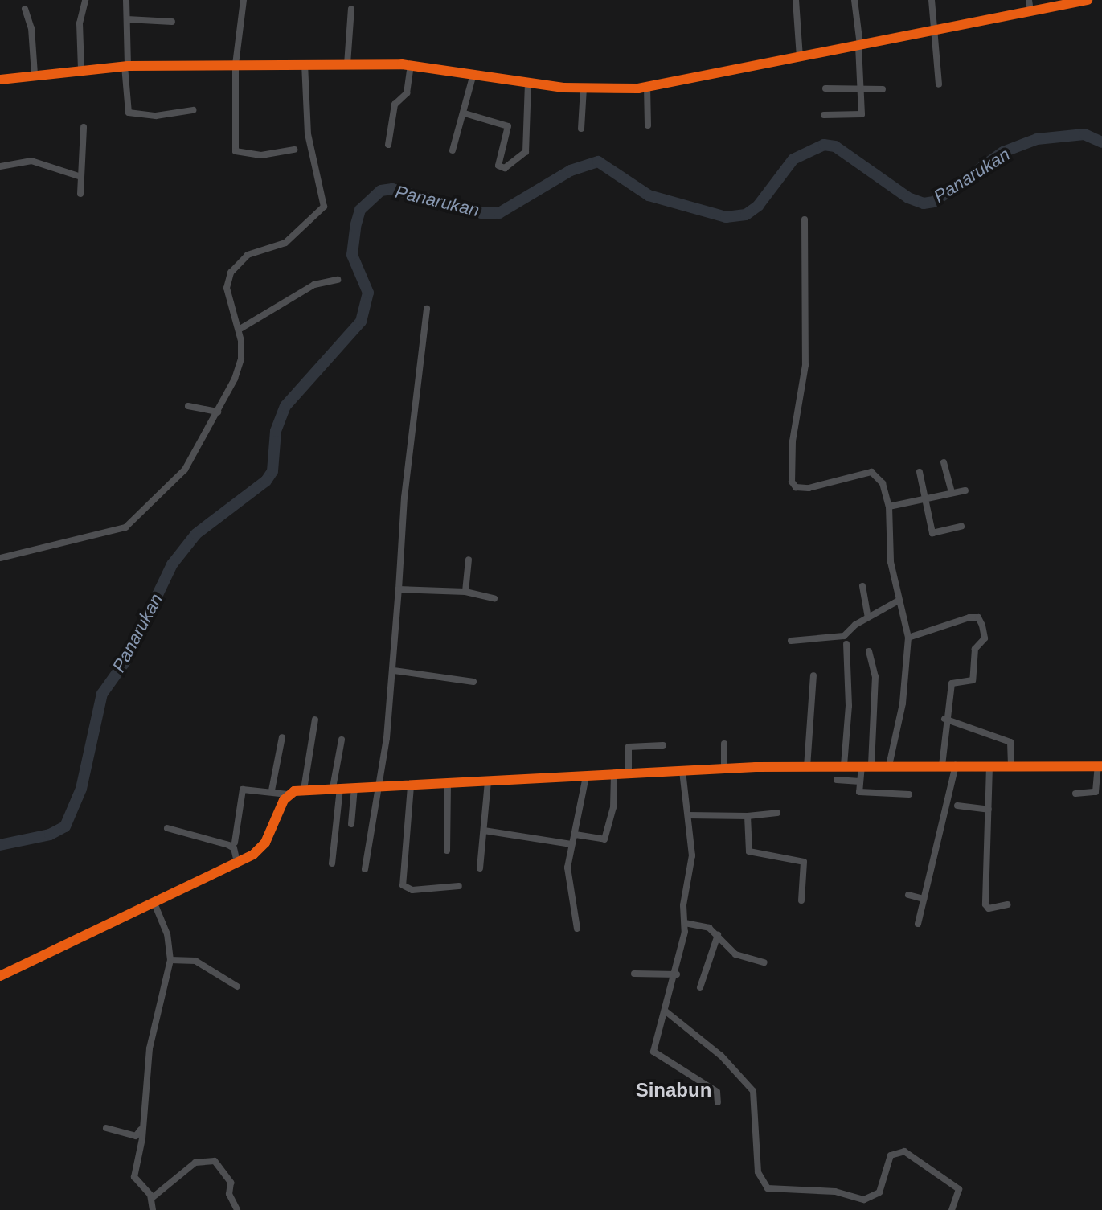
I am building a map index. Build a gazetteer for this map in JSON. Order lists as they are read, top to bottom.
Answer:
{
  "districts": ["Sinabun"],
  "water": ["Panarukan"]
}
